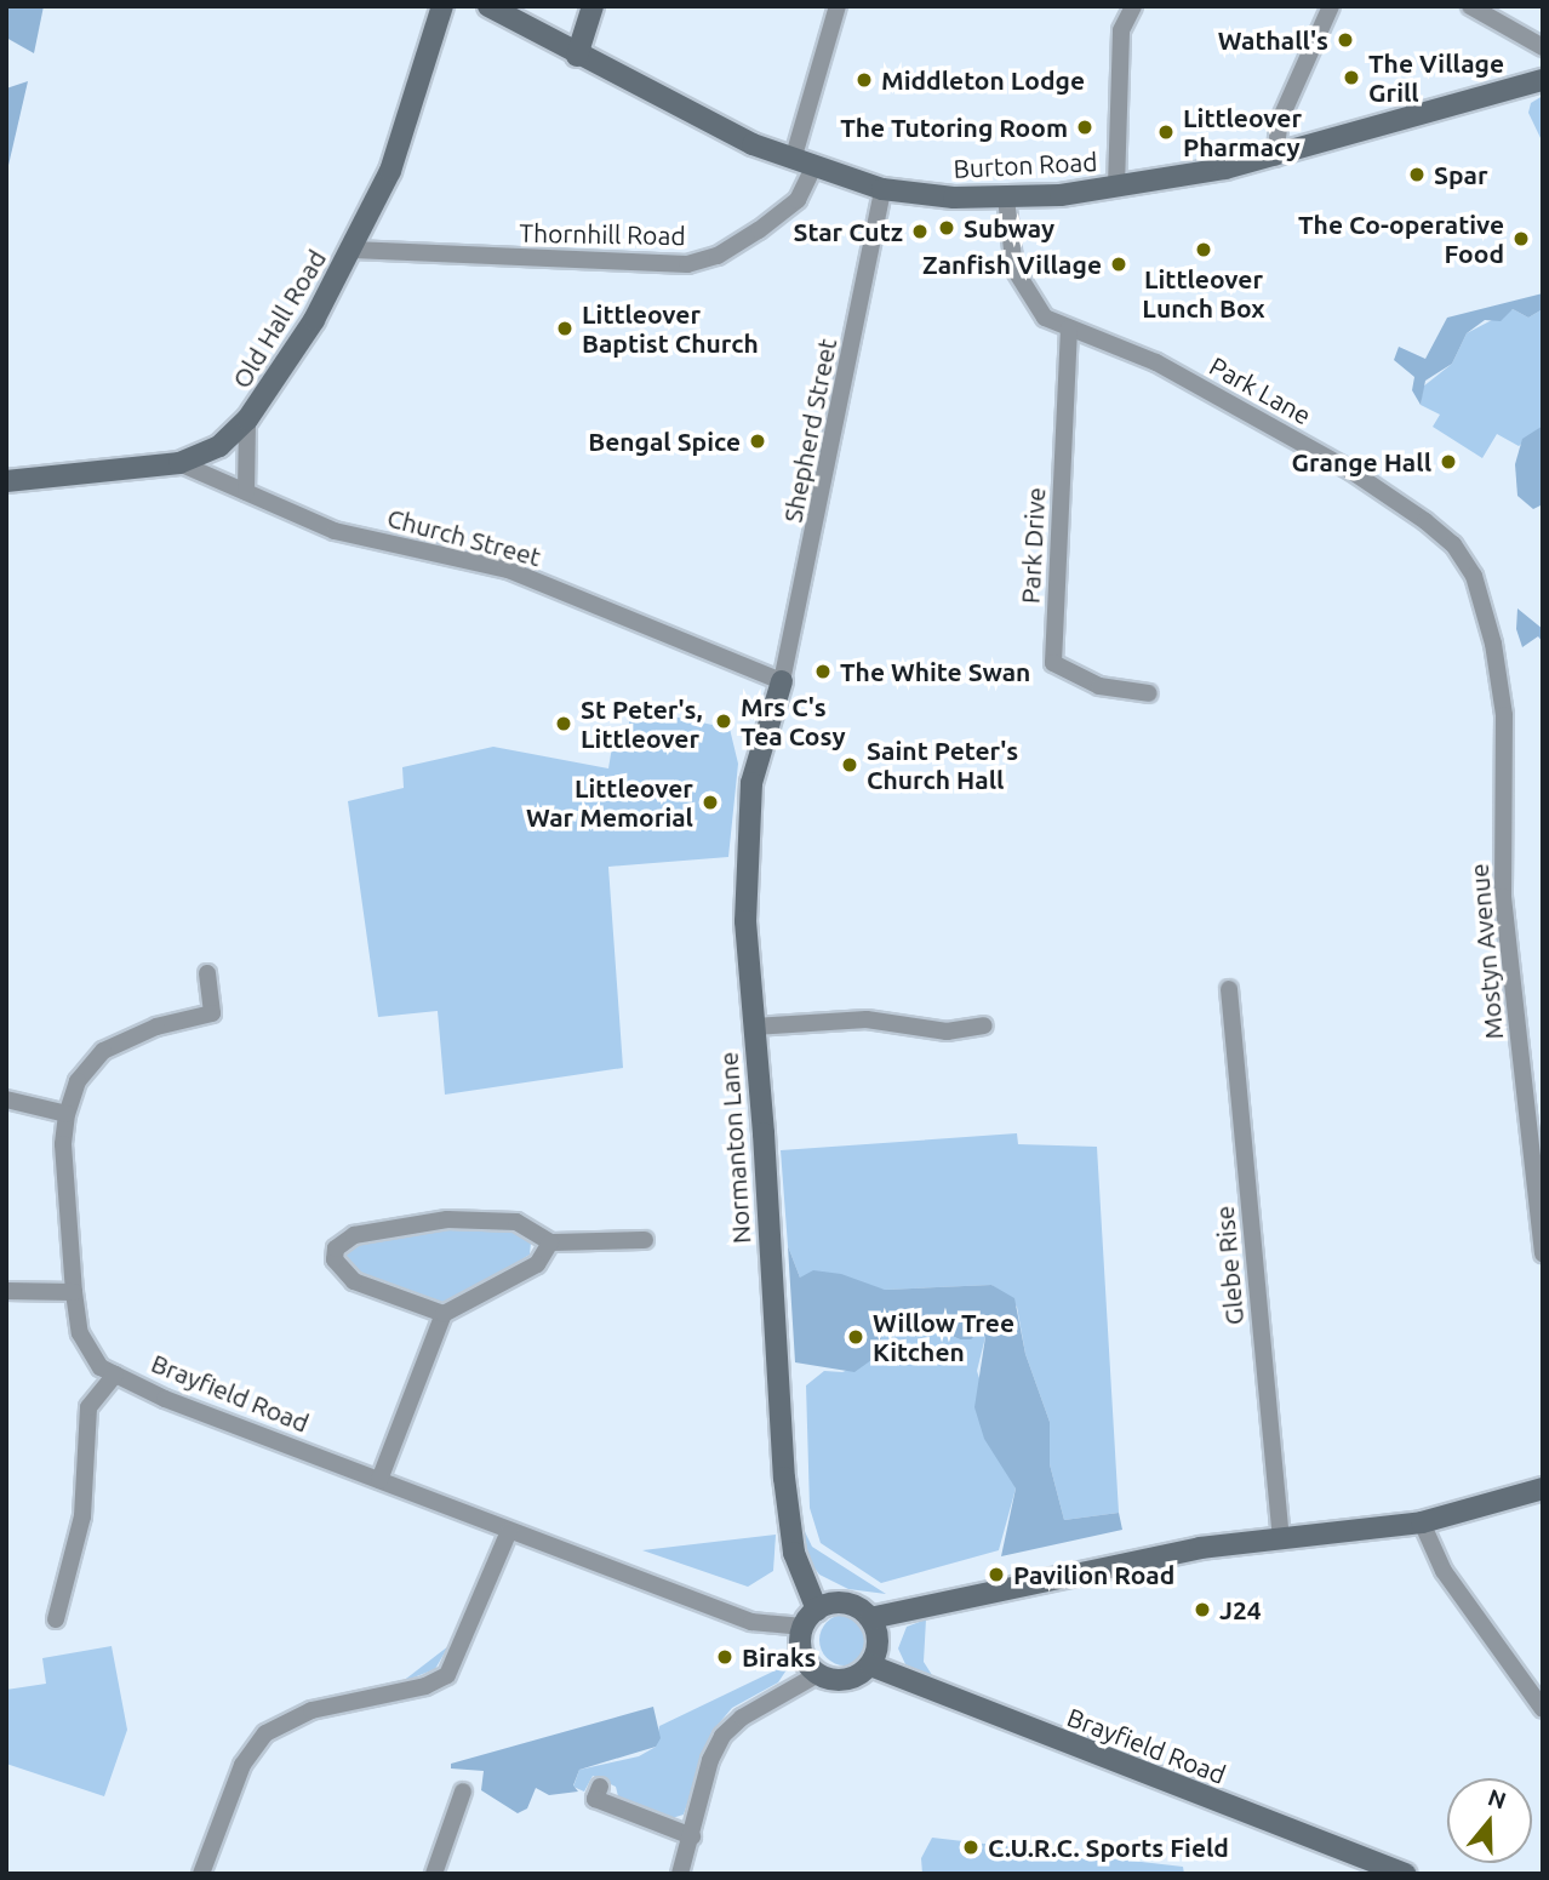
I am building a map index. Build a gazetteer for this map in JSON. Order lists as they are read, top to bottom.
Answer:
{
  "streets": {
    "street": [
      "Burton Road",
      "Thornhill Road",
      "Old Hall Road",
      "Park Lane",
      "Shepherd Street",
      "Church Street",
      "Park Drive",
      "Mostyn Avenue",
      "Normanton Lane",
      "Glebe Rise",
      "Brayfield Road"
    ]
  },
  "crossings": [
    ["Burton Road", "Thornhill Road"],
    ["Burton Road", "Park Lane"],
    ["Burton Road", "Shepherd Street"],
    ["Thornhill Road", "Old Hall Road"],
    ["Old Hall Road", "Church Street"],
    ["Park Lane", "Park Drive"],
    ["Park Lane", "Mostyn Avenue"],
    ["Shepherd Street", "Church Street"],
    ["Shepherd Street", "Normanton Lane"],
    ["Church Street", "Normanton Lane"],
    ["Normanton Lane", "Brayfield Road"]
  ],
  "places": [
    "Wathall's",
    "The Village Grill",
    "Middleton Lodge",
    "The Tutoring Room",
    "Littleover Pharmacy",
    "Spar",
    "Subway",
    "Star Cutz",
    "The Co-operative Food",
    "Littleover Lunch Box",
    "Zanfish Village",
    "Littleover Baptist Church",
    "Bengal Spice",
    "Grange Hall",
    "The White Swan",
    "Mrs C's Tea Cosy",
    "St Peter's, Littleover",
    "Saint Peter's Church Hall",
    "Littleover War Memorial",
    "Willow Tree Kitchen",
    "Pavilion Road",
    "J24",
    "Biraks",
    "C.U.R.C. Sports Field"
  ],
  "north": "top"
}
